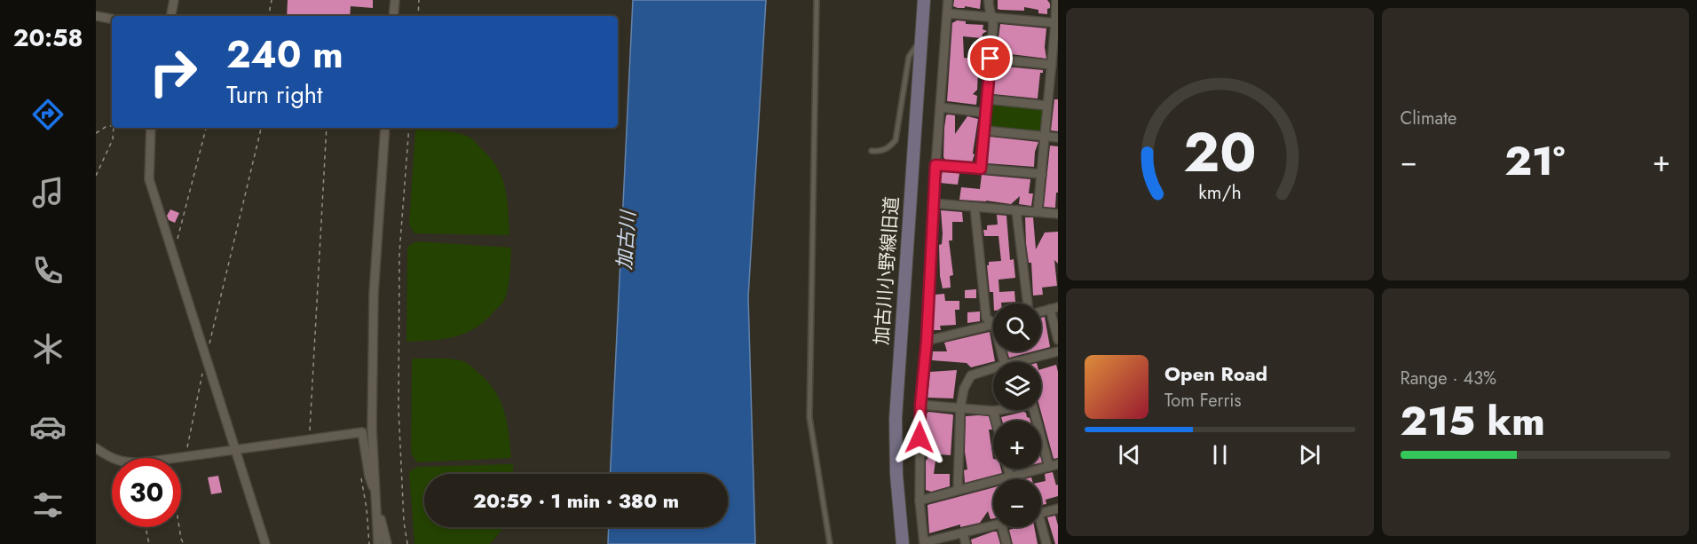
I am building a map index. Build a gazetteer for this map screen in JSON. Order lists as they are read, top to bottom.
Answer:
{
  "streets": {
    "street": ["加古川小野線旧道"]
  },
  "water": ["加古川"],
  "page": {
    "tabs": "20:58",
    "tile": [
      "Climate",
      ["Range · 43%", "215 km"]
    ],
    "turn": ["240 m", "Turn right"],
    "heat": ["−", "21°", "+"],
    "map_buttons": ["+", "−"],
    "song": ["Open Road", "Tom Ferris"],
    "limit": "30",
    "trip": "20:59 · 1 min · 380 m",
    "gauge": ["20", "km/h"]
  }
}
